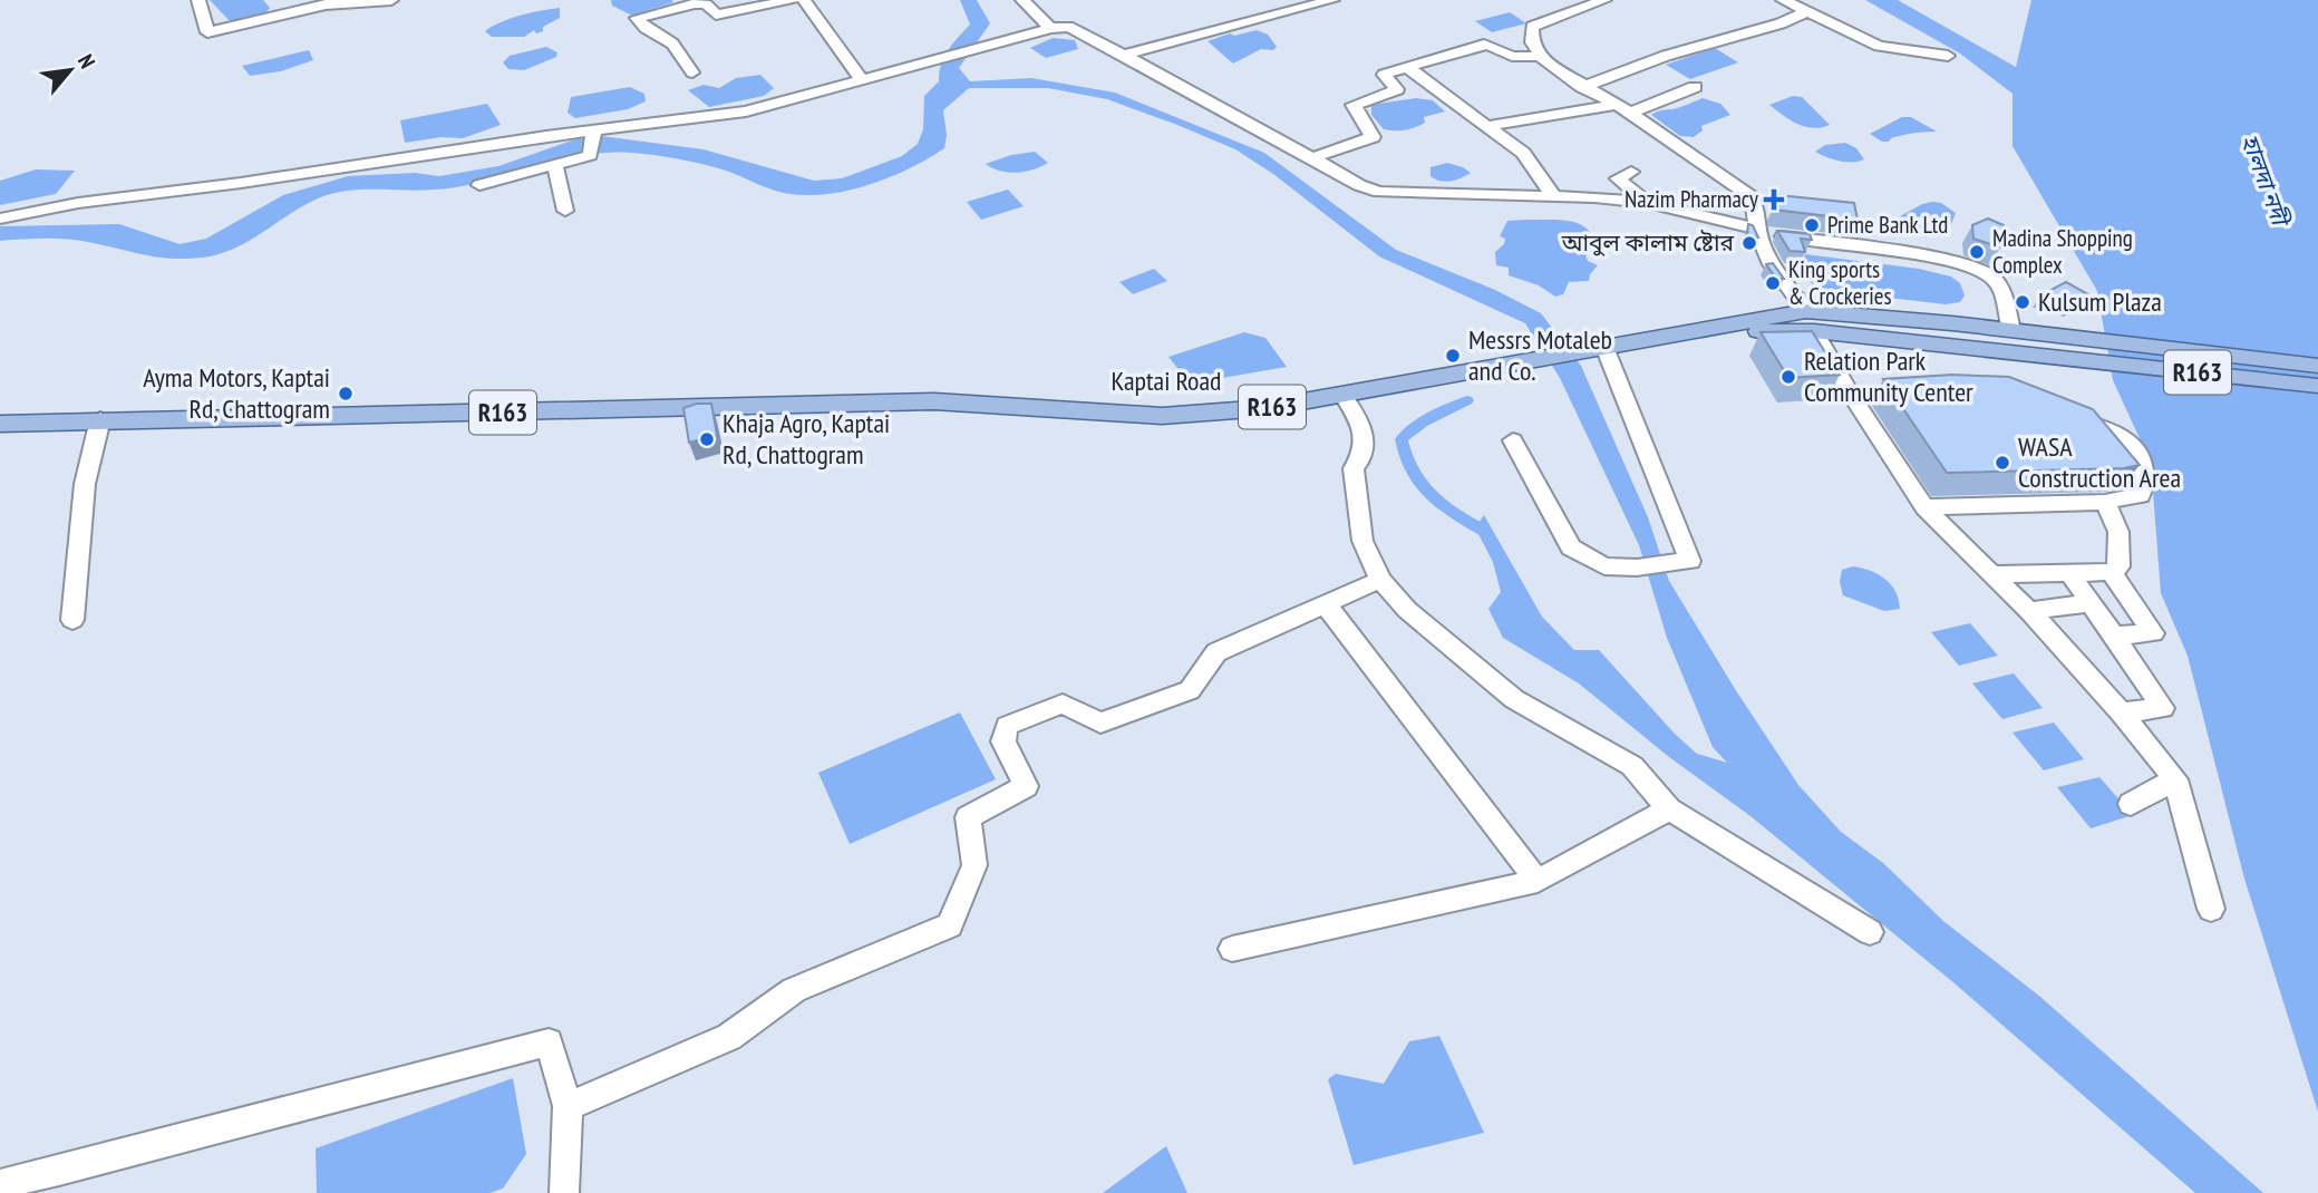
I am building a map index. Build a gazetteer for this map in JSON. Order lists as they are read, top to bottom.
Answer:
{
  "streets": {
    "main road": ["R163", "Kaptai Road"]
  },
  "crossings": [
    ["R163", "Kaptai Road"]
  ],
  "water": ["হালদা নদী"],
  "places": {
    "health": ["Nazim Pharmacy"],
    "other": [
      "Prime Bank Ltd",
      "আবুল কালাম ষ্টোর",
      "Madina Shopping Complex",
      "King sports & Crockeries",
      "Kulsum Plaza",
      "Messrs Motaleb and Co.",
      "Relation Park Community Center",
      "Ayma Motors, Kaptai Rd, Chattogram",
      "Khaja Agro, Kaptai Rd, Chattogram",
      "WASA Construction Area"
    ]
  },
  "north": "top right"
}
